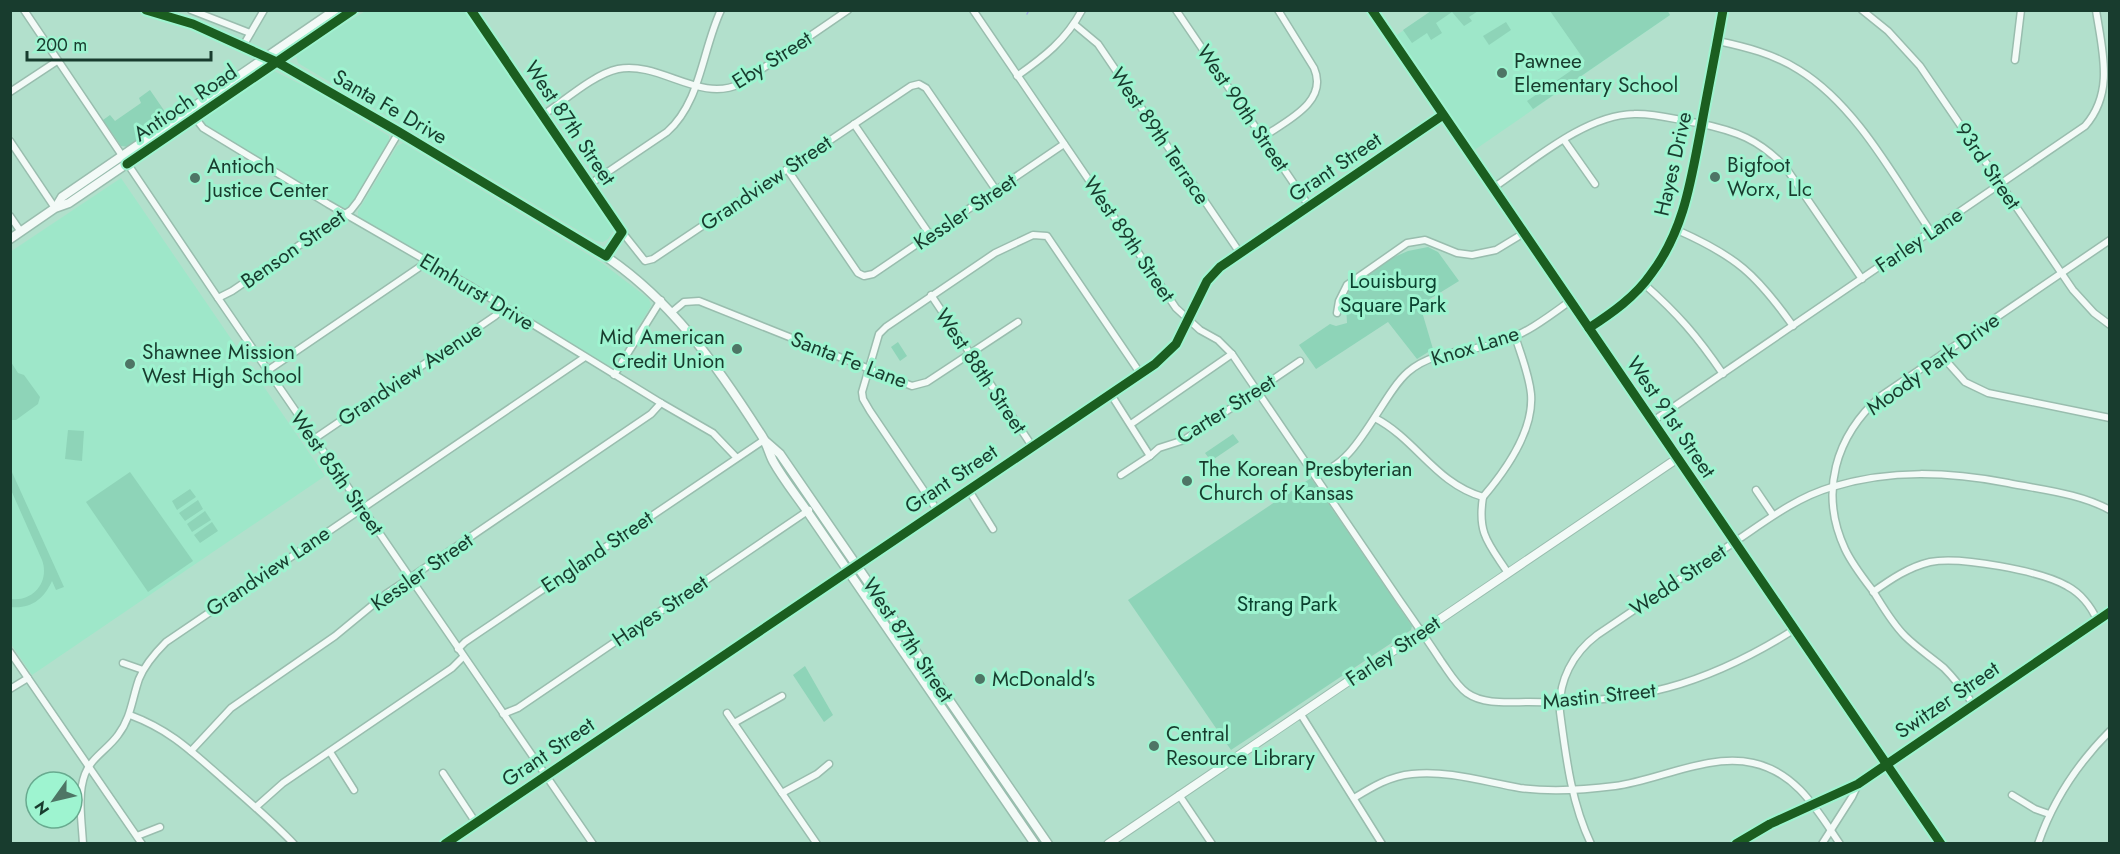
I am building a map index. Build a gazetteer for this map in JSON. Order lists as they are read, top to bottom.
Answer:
{
  "streets": {
    "main road": ["Antioch Road", "Santa Fe Drive", "West 87th Street"],
    "street": [
      "Eby Street",
      "West 90th Street",
      "West 89th Terrace",
      "Hayes Drive",
      "93rd Street",
      "Grant Street",
      "Grandview Street",
      "Kessler Street",
      "West 89th Street",
      "Farley Lane",
      "Benson Street",
      "Elmhurst Drive",
      "Knox Lane",
      "Santa Fe Lane",
      "Moody Park Drive",
      "West 88th Street",
      "Grandview Avenue",
      "Carter Street",
      "West 91st Street",
      "West 85th Street",
      "England Street",
      "Grandview Lane",
      "Wedd Street",
      "Hayes Street",
      "Farley Street",
      "Mastin Street",
      "Switzer Street"
    ]
  },
  "crossings": [
    ["Antioch Road", "Santa Fe Drive"],
    ["Antioch Road", "Elmhurst Drive"],
    ["Antioch Road", "West 85th Street"],
    ["Santa Fe Drive", "West 87th Street"],
    ["Santa Fe Drive", "Benson Street"],
    ["West 90th Street", "Grant Street"],
    ["West 87th Street", "Grant Street"],
    ["West 87th Street", "Grandview Street"],
    ["West 87th Street", "Santa Fe Lane"],
    ["West 87th Street", "Hayes Street"],
    ["West 89th Terrace", "Grant Street"],
    ["Hayes Drive", "West 91st Street"],
    ["93rd Street", "Farley Lane"],
    ["93rd Street", "Moody Park Drive"],
    ["Grant Street", "West 89th Street"],
    ["Grant Street", "West 88th Street"],
    ["Grant Street", "West 91st Street"],
    ["Grant Street", "West 85th Street"],
    ["Grandview Street", "Kessler Street"],
    ["Kessler Street", "West 89th Street"],
    ["Kessler Street", "Elmhurst Drive"],
    ["Kessler Street", "West 85th Street"],
    ["West 89th Street", "Knox Lane"],
    ["West 89th Street", "Carter Street"],
    ["West 89th Street", "Farley Street"],
    ["West 89th Street", "Mastin Street"],
    ["Farley Lane", "West 91st Street"],
    ["Benson Street", "Elmhurst Drive"],
    ["Benson Street", "West 85th Street"],
    ["Elmhurst Drive", "Grandview Avenue"],
    ["Elmhurst Drive", "England Street"],
    ["Elmhurst Drive", "Grandview Lane"],
    ["Knox Lane", "West 91st Street"],
    ["Santa Fe Lane", "West 88th Street"],
    ["Moody Park Drive", "Wedd Street"],
    ["Moody Park Drive", "Switzer Street"],
    ["Grandview Avenue", "West 85th Street"],
    ["West 91st Street", "Wedd Street"],
    ["West 91st Street", "Farley Street"],
    ["West 91st Street", "Mastin Street"],
    ["West 91st Street", "Switzer Street"],
    ["West 85th Street", "England Street"],
    ["West 85th Street", "Grandview Lane"],
    ["West 85th Street", "Hayes Street"],
    ["Wedd Street", "Mastin Street"],
    ["Farley Street", "Mastin Street"]
  ],
  "parks": ["Louisburg Square Park", "Strang Park"],
  "places": [
    "Pawnee Elementary School",
    "Bigfoot Worx, Llc",
    "Antioch Justice Center",
    "Mid American Credit Union",
    "Shawnee Mission West High School",
    "The Korean Presbyterian Church of Kansas",
    "McDonald's",
    "Central Resource Library"
  ],
  "scale_bar": "200 m",
  "north": "bottom left"
}
